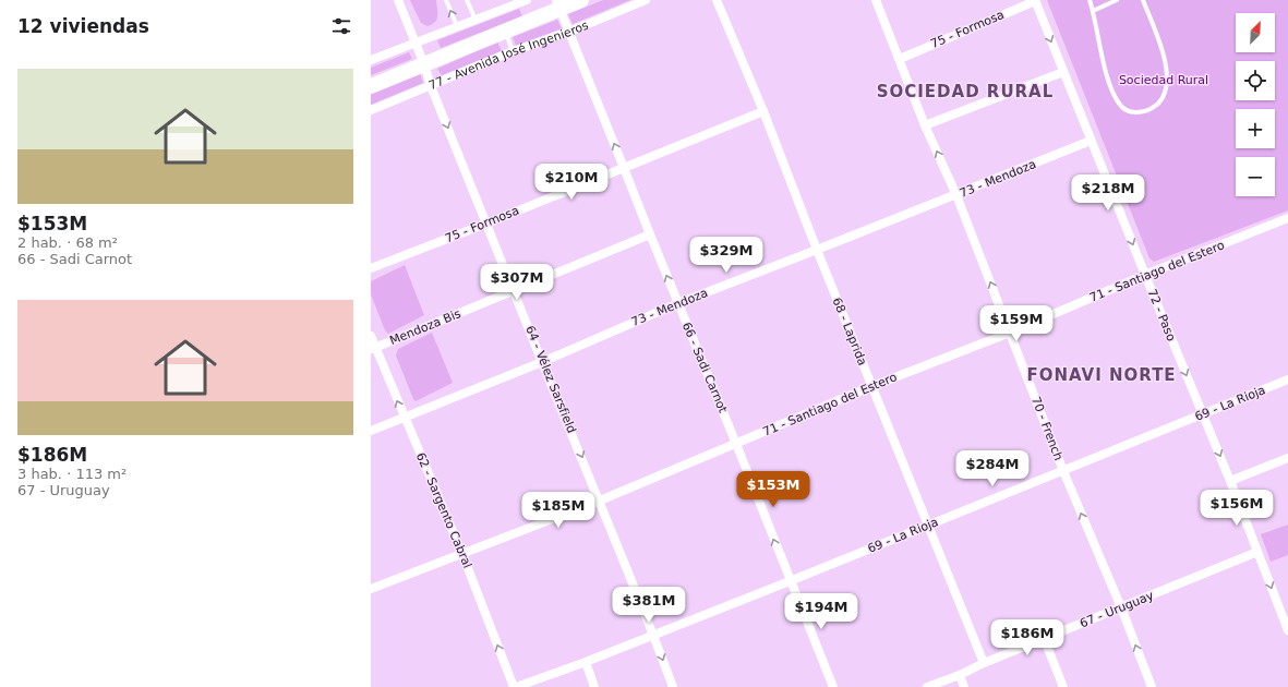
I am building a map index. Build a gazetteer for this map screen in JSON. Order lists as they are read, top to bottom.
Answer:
{
  "streets": {
    "highway": ["77 - Avenida José Ingenieros"],
    "street": [
      "75 - Formosa",
      "73 - Mendoza",
      "71 - Santiago del Estero",
      "72 - Paso",
      "Mendoza Bis",
      "68 - Laprida",
      "66 - Sadi Carnot",
      "64 - Vélez Sarsfield",
      "69 - La Rioja",
      "70 - French",
      "62 - Sargento Cabral",
      "67 - Uruguay"
    ]
  },
  "crossings": [
    ["75 - Formosa", "72 - Paso"],
    ["75 - Formosa", "68 - Laprida"],
    ["75 - Formosa", "66 - Sadi Carnot"],
    ["75 - Formosa", "64 - Vélez Sarsfield"],
    ["75 - Formosa", "70 - French"],
    ["77 - Avenida José Ingenieros", "66 - Sadi Carnot"],
    ["77 - Avenida José Ingenieros", "64 - Vélez Sarsfield"],
    ["73 - Mendoza", "72 - Paso"],
    ["73 - Mendoza", "68 - Laprida"],
    ["73 - Mendoza", "66 - Sadi Carnot"],
    ["73 - Mendoza", "64 - Vélez Sarsfield"],
    ["73 - Mendoza", "70 - French"],
    ["73 - Mendoza", "62 - Sargento Cabral"],
    ["71 - Santiago del Estero", "72 - Paso"],
    ["71 - Santiago del Estero", "68 - Laprida"],
    ["71 - Santiago del Estero", "66 - Sadi Carnot"],
    ["71 - Santiago del Estero", "64 - Vélez Sarsfield"],
    ["71 - Santiago del Estero", "70 - French"],
    ["71 - Santiago del Estero", "62 - Sargento Cabral"],
    ["72 - Paso", "69 - La Rioja"],
    ["72 - Paso", "67 - Uruguay"],
    ["Mendoza Bis", "66 - Sadi Carnot"],
    ["Mendoza Bis", "64 - Vélez Sarsfield"],
    ["Mendoza Bis", "62 - Sargento Cabral"],
    ["68 - Laprida", "69 - La Rioja"],
    ["68 - Laprida", "67 - Uruguay"],
    ["66 - Sadi Carnot", "69 - La Rioja"],
    ["64 - Vélez Sarsfield", "69 - La Rioja"],
    ["69 - La Rioja", "70 - French"],
    ["69 - La Rioja", "62 - Sargento Cabral"],
    ["70 - French", "67 - Uruguay"]
  ],
  "one_way": [
    "72 - Paso",
    "66 - Sadi Carnot",
    "64 - Vélez Sarsfield",
    "70 - French",
    "62 - Sargento Cabral"
  ],
  "districts": ["SOCIEDAD RURAL", "FONAVI NORTE"],
  "parks": ["Sociedad Rural"],
  "north": "top right",
  "page": {
    "heading": "12 viviendas",
    "map_buttons": ["+", "−"],
    "list": [
      {
        "name": "$153M",
        "note": "2 hab. · 68 m² · 66 - Sadi Carnot"
      },
      {
        "name": "$186M",
        "note": "3 hab. · 113 m² · 67 - Uruguay"
      }
    ],
    "price": [
      "$210M",
      "$218M",
      "$329M",
      "$307M",
      "$159M",
      "$284M",
      "$153M",
      "$156M",
      "$185M",
      "$381M",
      "$194M",
      "$186M"
    ]
  }
}
